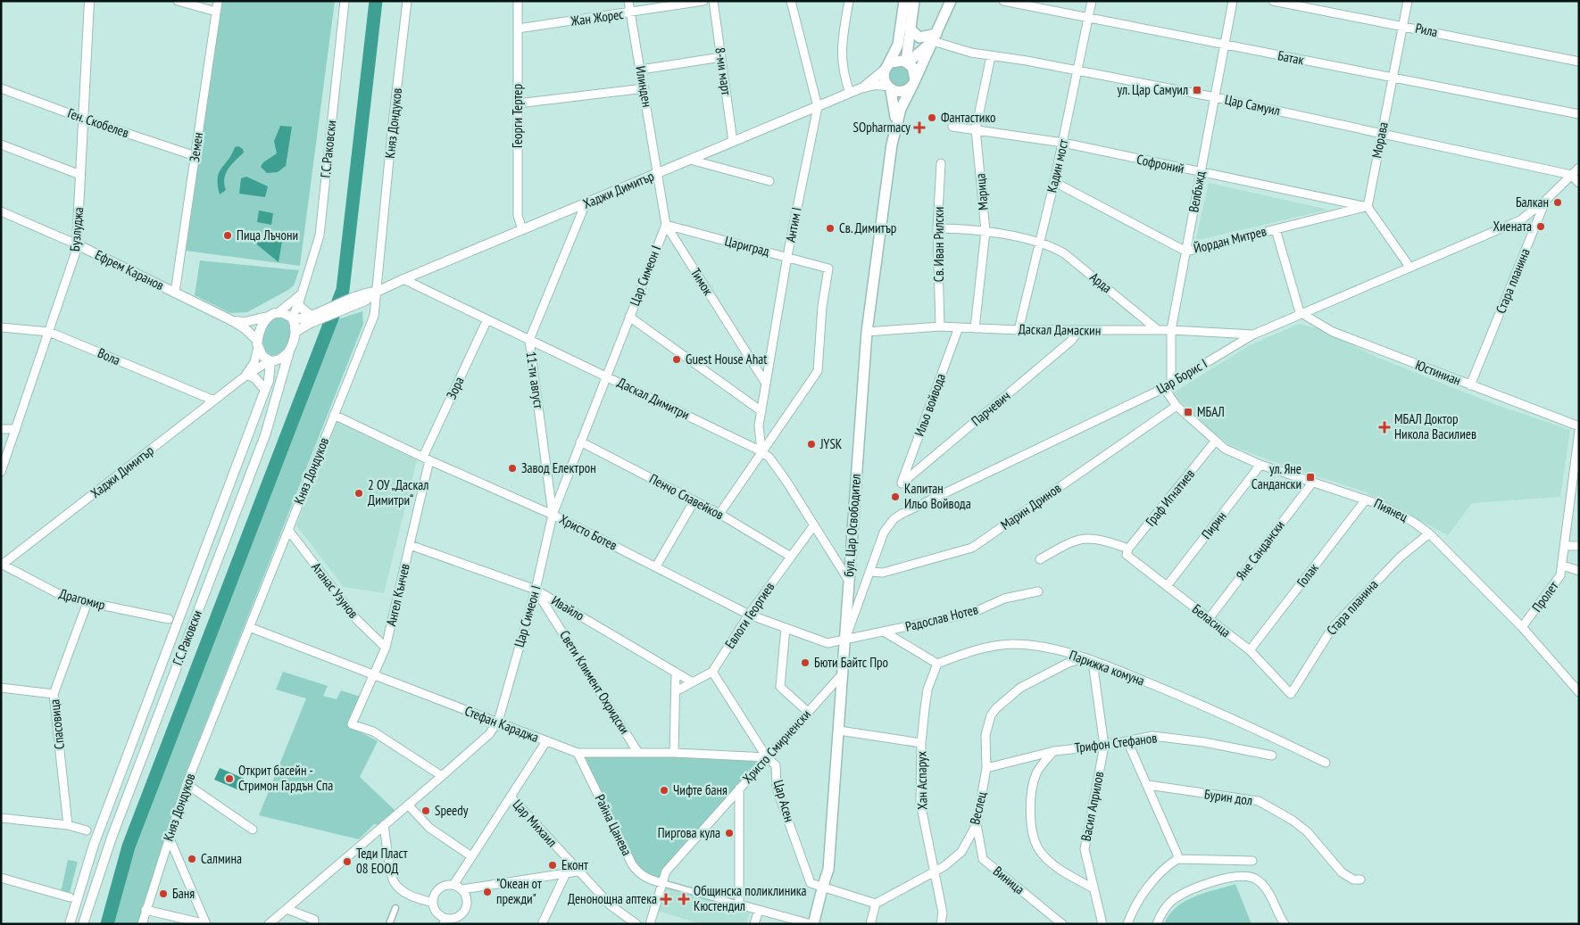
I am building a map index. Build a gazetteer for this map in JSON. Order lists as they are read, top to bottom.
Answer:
{
  "streets": {
    "main road": ["бул. Цар Освободител"],
    "street": [
      "Жан Жорес",
      "Рила",
      "Батак",
      "8-ми март",
      "Илинден",
      "Цар Самуил",
      "Георги Тертер",
      "Ген. Скобелев",
      "Княз Дондуков",
      "Морава",
      "Земен",
      "Г.С.Раковски",
      "Софроний",
      "Кадин мост",
      "Хаджи Димитър",
      "Марица",
      "Велбъжд",
      "Антим I",
      "Бузлуджа",
      "Йордан Митрев",
      "Св. Иван Рилски",
      "Цариград",
      "Ефрем Каранов",
      "Цар Симеон I",
      "Стара планина",
      "Тимок",
      "Арда",
      "Даскал Дамаскин",
      "Вола",
      "Юстиниан",
      "Цар Борис I",
      "11-ти август",
      "Зора",
      "Даскал Димитри",
      "Ильо войвода",
      "Парчевич",
      "Пенчо Славейков",
      "Граф Игнатиев",
      "Марин Дринов",
      "Пиянец",
      "Пирин",
      "Христо Ботев",
      "Яне Сандански",
      "Голак",
      "Атанас Узунов",
      "Ангел Кънчев",
      "Пролет",
      "Драгомир",
      "Ивайло",
      "Евлоги Георгиев",
      "Радослав Нотев",
      "Беласица",
      "Парижка комуна",
      "Свети Климент Охридски",
      "Спасовица",
      "Стефан Караджа",
      "Трифон Стефанов",
      "Христо Смирненски",
      "Хан Аспарух",
      "Бурин дол",
      "Цар Асен",
      "Васил Априлов",
      "Веслец",
      "Цар Михаил",
      "Райна Цанева",
      "Виница"
    ]
  },
  "crossings": [
    ["Жан Жорес", "Илинден"],
    ["Жан Жорес", "Георги Тертер"],
    ["Рила", "Морава"],
    ["Батак", "Морава"],
    ["Батак", "Кадин мост"],
    ["Батак", "Велбъжд"],
    ["8-ми март", "Хаджи Димитър"],
    ["Илинден", "Хаджи Димитър"],
    ["Илинден", "Тимок"],
    ["Цар Самуил", "Морава"],
    ["Цар Самуил", "Кадин мост"],
    ["Цар Самуил", "Марица"],
    ["Цар Самуил", "Велбъжд"],
    ["Цар Самуил", "Цар Борис I"],
    ["Георги Тертер", "Хаджи Димитър"],
    ["Ген. Скобелев", "Земен"],
    ["Ген. Скобелев", "Бузлуджа"],
    ["Княз Дондуков", "Хаджи Димитър"],
    ["Княз Дондуков", "Христо Ботев"],
    ["Княз Дондуков", "Атанас Узунов"],
    ["Княз Дондуков", "Стефан Караджа"],
    ["Морава", "Софроний"],
    ["Морава", "Йордан Митрев"],
    ["Земен", "Ефрем Каранов"],
    ["Г.С.Раковски", "Хаджи Димитър"],
    ["Г.С.Раковски", "Ефрем Каранов"],
    ["Софроний", "Кадин мост"],
    ["Софроний", "Марица"],
    ["Софроний", "Велбъжд"],
    ["Софроний", "Йордан Митрев"],
    ["Кадин мост", "Йордан Митрев"],
    ["Кадин мост", "Арда"],
    ["Кадин мост", "Даскал Дамаскин"],
    ["Хаджи Димитър", "Антим I"],
    ["Хаджи Димитър", "Ефрем Каранов"],
    ["Хаджи Димитър", "Тимок"],
    ["Хаджи Димитър", "Вола"],
    ["Хаджи Димитър", "11-ти август"],
    ["Хаджи Димитър", "Даскал Димитри"],
    ["Хаджи Димитър", "Драгомир"],
    ["Марица", "Арда"],
    ["Марица", "Даскал Дамаскин"],
    ["Велбъжд", "Йордан Митрев"],
    ["Велбъжд", "Даскал Дамаскин"],
    ["Велбъжд", "Цар Борис I"],
    ["Велбъжд", "Пиянец"],
    ["Антим I", "Цариград"],
    ["Антим I", "Тимок"],
    ["Антим I", "Даскал Димитри"],
    ["Бузлуджа", "Ефрем Каранов"],
    ["Бузлуджа", "Вола"],
    ["Св. Иван Рилски", "Арда"],
    ["Св. Иван Рилски", "Даскал Дамаскин"],
    ["Цариград", "Цар Симеон I"],
    ["Цариград", "Тимок"],
    ["Цариград", "Даскал Димитри"],
    ["Цар Симеон I", "Тимок"],
    ["Цар Симеон I", "11-ти август"],
    ["Цар Симеон I", "Даскал Димитри"],
    ["Цар Симеон I", "Пенчо Славейков"],
    ["Цар Симеон I", "Христо Ботев"],
    ["Цар Симеон I", "Ангел Кънчев"],
    ["Цар Симеон I", "Ивайло"],
    ["Цар Симеон I", "Свети Климент Охридски"],
    ["Цар Симеон I", "Стефан Караджа"],
    ["Стара планина", "Юстиниан"],
    ["Стара планина", "Цар Борис I"],
    ["Стара планина", "Пиянец"],
    ["Стара планина", "Беласица"],
    ["Арда", "Даскал Дамаскин"],
    ["Даскал Дамаскин", "Цар Борис I"],
    ["Даскал Дамаскин", "Ильо войвода"],
    ["Даскал Дамаскин", "Парчевич"],
    ["Даскал Дамаскин", "бул. Цар Освободител"],
    ["Юстиниан", "Цар Борис I"],
    ["Цар Борис I", "Марин Дринов"],
    ["Цар Борис I", "Пиянец"],
    ["Цар Борис I", "бул. Цар Освободител"],
    ["Цар Борис I", "Христо Ботев"],
    ["Цар Борис I", "Радослав Нотев"],
    ["11-ти август", "Даскал Димитри"],
    ["11-ти август", "Христо Ботев"],
    ["Зора", "Даскал Димитри"],
    ["Зора", "Христо Ботев"],
    ["Зора", "Ангел Кънчев"],
    ["Даскал Димитри", "бул. Цар Освободител"],
    ["Даскал Димитри", "Евлоги Георгиев"],
    ["Ильо войвода", "Парчевич"],
    ["Пенчо Славейков", "Евлоги Георгиев"],
    ["Граф Игнатиев", "Пиянец"],
    ["Граф Игнатиев", "Беласица"],
    ["Марин Дринов", "Пиянец"],
    ["Пиянец", "Пирин"],
    ["Пиянец", "Яне Сандански"],
    ["Пиянец", "Голак"],
    ["Пиянец", "Пролет"],
    ["бул. Цар Освободител", "Христо Ботев"],
    ["бул. Цар Освободител", "Радослав Нотев"],
    ["бул. Цар Освободител", "Христо Смирненски"],
    ["бул. Цар Освободител", "Цар Асен"],
    ["Пирин", "Беласица"],
    ["Христо Ботев", "Ангел Кънчев"],
    ["Христо Ботев", "Евлоги Георгиев"],
    ["Христо Ботев", "Радослав Нотев"],
    ["Яне Сандански", "Беласица"],
    ["Голак", "Беласица"],
    ["Атанас Узунов", "Ангел Кънчев"],
    ["Ангел Кънчев", "Ивайло"],
    ["Ангел Кънчев", "Стефан Караджа"],
    ["Драгомир", "Спасовица"],
    ["Ивайло", "Евлоги Георгиев"],
    ["Ивайло", "Свети Климент Охридски"],
    ["Евлоги Георгиев", "Цар Асен"],
    ["Парижка комуна", "Хан Аспарух"],
    ["Парижка комуна", "Васил Априлов"],
    ["Парижка комуна", "Веслец"],
    ["Свети Климент Охридски", "Стефан Караджа"],
    ["Стефан Караджа", "Христо Смирненски"],
    ["Стефан Караджа", "Цар Асен"],
    ["Стефан Караджа", "Райна Цанева"],
    ["Трифон Стефанов", "Васил Априлов"],
    ["Трифон Стефанов", "Веслец"],
    ["Христо Смирненски", "Цар Асен"],
    ["Христо Смирненски", "Райна Цанева"],
    ["Хан Аспарух", "Веслец"],
    ["Веслец", "Виница"]
  ],
  "places": {
    "transit": ["ул. Цар Самуил", "МБАЛ", "ул. Яне Сандански"],
    "other": [
      "Фантастико",
      "Балкан",
      "Хиената",
      "Св. Димитър",
      "Пица Лъчони",
      "Guest House Ahat",
      "JYSK",
      "Завод Електрон",
      "2 ОУ „Даскал Димитри“",
      "Капитан Ильо Войвода",
      "Бюти Байтс Про",
      "Открит басейн - Стримон Гардън Спа",
      "Чифте баня",
      "Speedy",
      "Пиргова кула",
      "Салмина",
      "Теди Пласт 08 ЕООД",
      "Еконт",
      "\"Океан от прежди\"",
      "Баня"
    ],
    "health": [
      "SOpharmacy",
      "МБАЛ Доктор Никола Василиев",
      "Денонощна аптека",
      "Общинска поликлиника Кюстендил"
    ]
  }
}
